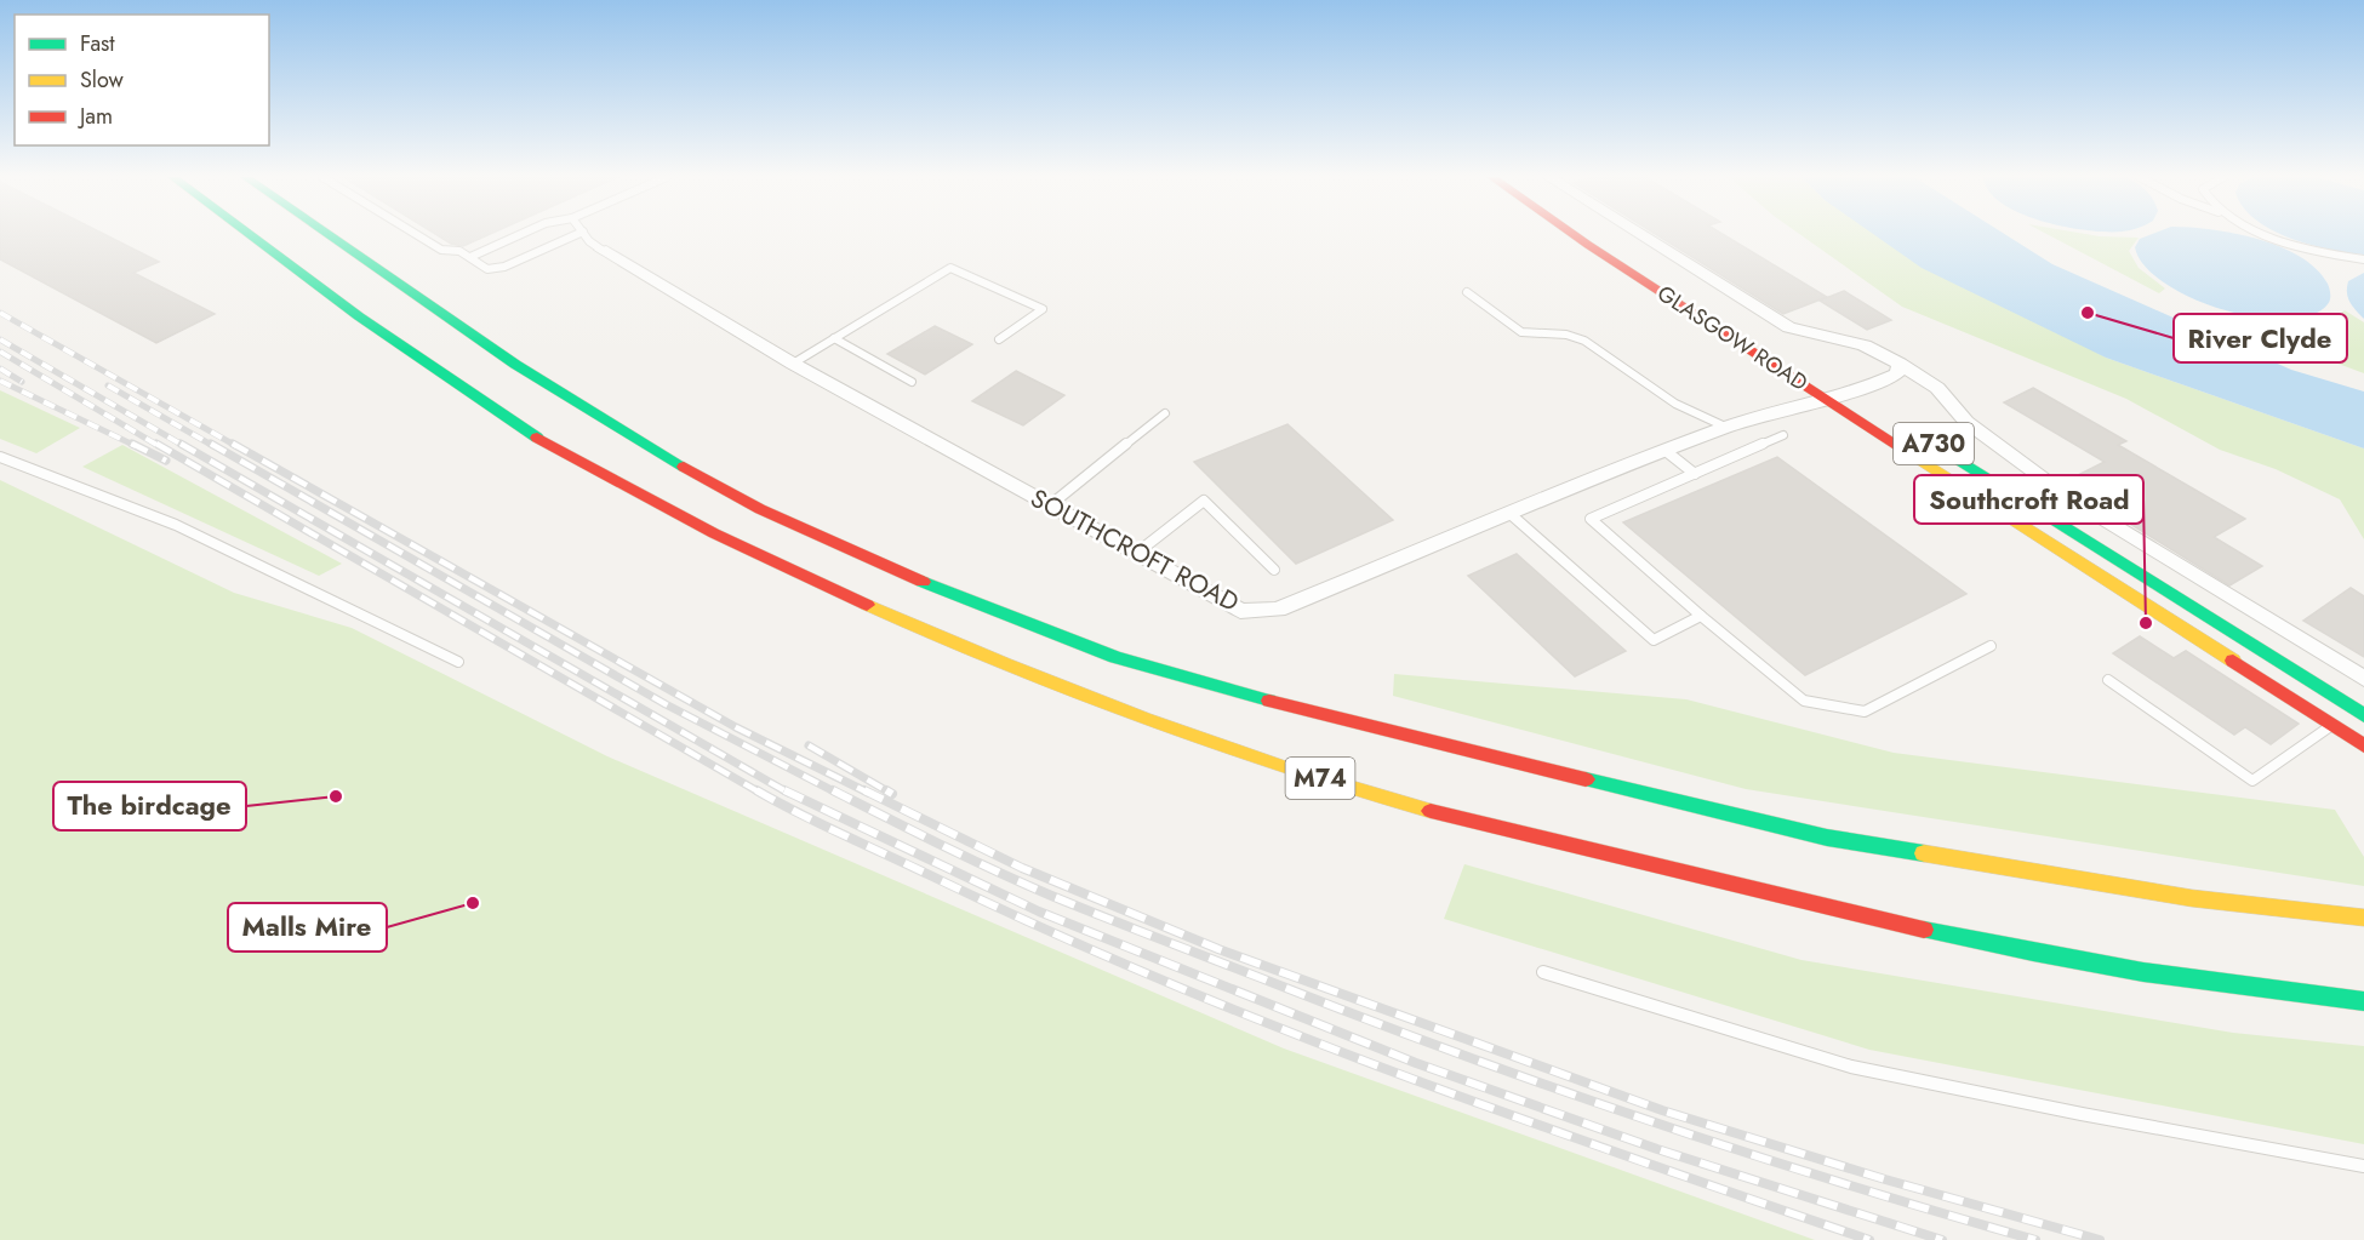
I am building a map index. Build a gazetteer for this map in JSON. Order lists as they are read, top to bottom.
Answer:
{
  "streets": {
    "main road": ["GLASGOW ROAD", "A730", "M74"],
    "street": ["SOUTHCROFT ROAD"]
  },
  "crossings": [
    ["GLASGOW ROAD", "SOUTHCROFT ROAD"]
  ],
  "places": [
    "River Clyde",
    "Southcroft Road",
    "The birdcage",
    "Malls Mire"
  ],
  "legend": ["Fast", "Slow", "Jam"]
}
